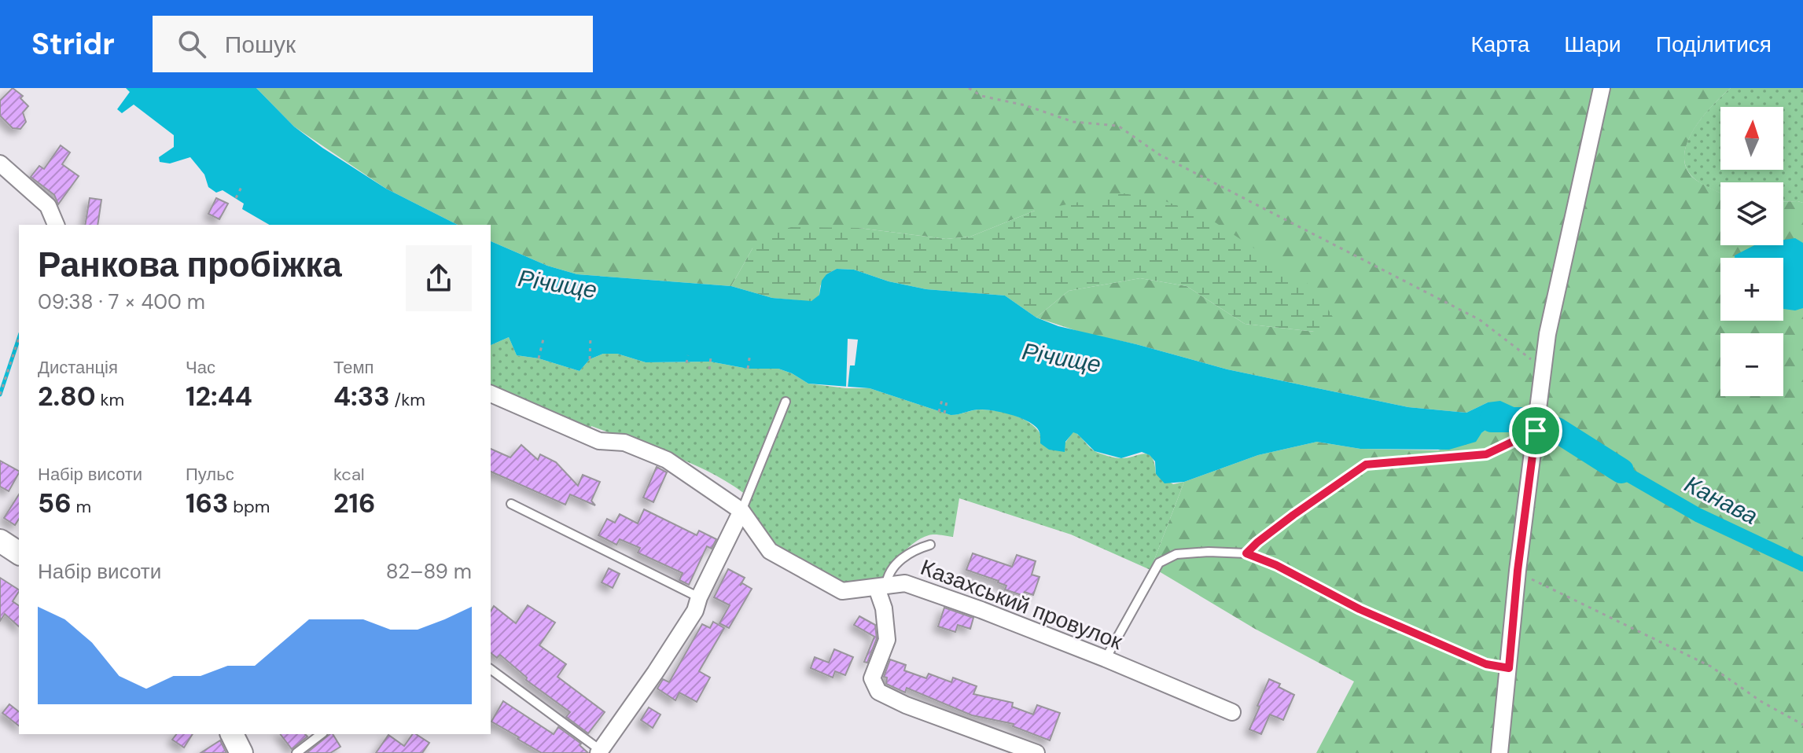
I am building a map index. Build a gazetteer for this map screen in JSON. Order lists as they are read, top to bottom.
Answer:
{
  "streets": {
    "street": ["Казахський провулок"]
  },
  "water": ["Річище", "Канава"],
  "north": "top",
  "page": {
    "header": "Stridr",
    "search": "Пошук",
    "nav": ["Карта", "Шари", "Поділитися"],
    "map_buttons": ["+", "−"],
    "heading": ["Ранкова пробіжка", "09:38 · 7 × 400 m"],
    "stats": [
      ["Дистанція", "2.80 km"],
      ["Час", "12:44"],
      ["Темп", "4:33 /km"],
      ["Набір висоти", "56 m"],
      ["Пульс", "163 bpm"],
      ["kcal", "216"]
    ],
    "chart": ["Набір висоти", "82–89 m"]
  }
}
